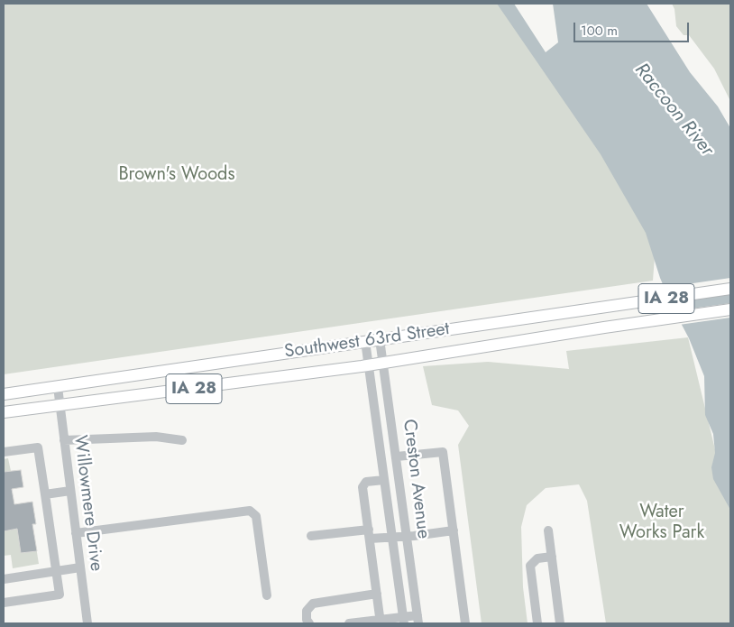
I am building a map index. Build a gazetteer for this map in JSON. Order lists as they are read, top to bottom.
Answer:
{
  "streets": {
    "main road": ["IA 28", "Southwest 63rd Street"],
    "street": ["Creston Avenue", "Willowmere Drive"]
  },
  "crossings": [
    ["Southwest 63rd Street", "Creston Avenue"],
    ["Southwest 63rd Street", "Willowmere Drive"]
  ],
  "water": ["Raccoon River"],
  "parks": ["Brown's Woods", "Water Works Park"],
  "scale_bar": "100 m"
}
